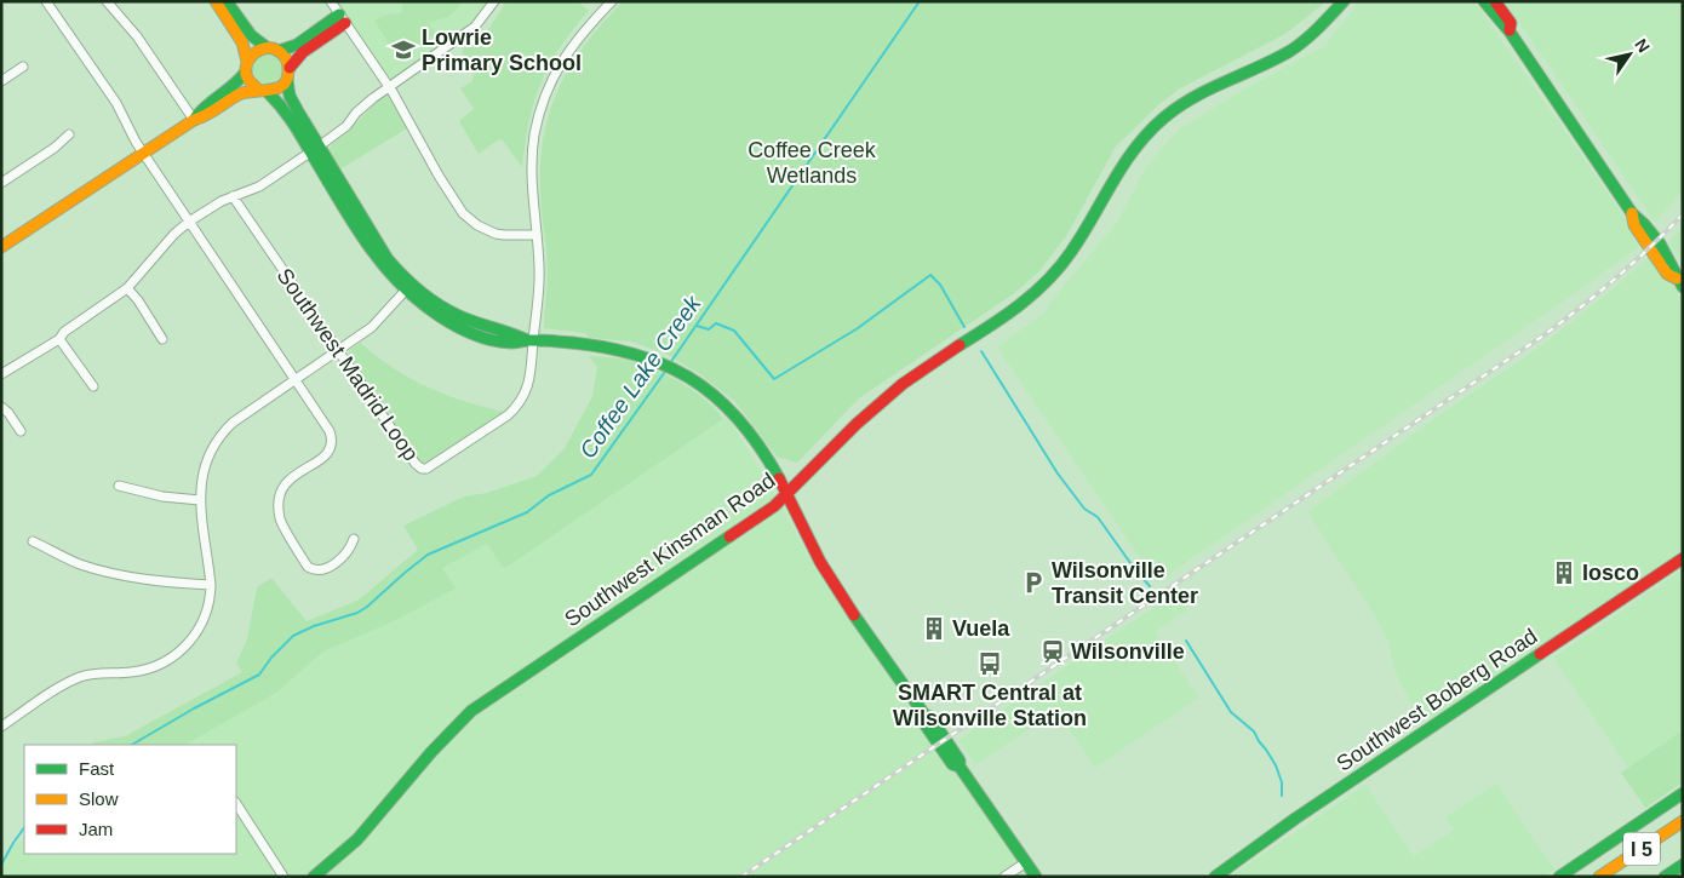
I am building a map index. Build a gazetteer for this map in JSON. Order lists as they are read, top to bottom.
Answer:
{
  "streets": {
    "main road": ["Southwest Kinsman Road", "Southwest Boberg Road", "I 5"],
    "street": ["Southwest Madrid Loop"]
  },
  "water": ["Coffee Lake Creek"],
  "parks": ["Coffee Creek Wetlands"],
  "places": {
    "school or university": ["Lowrie Primary School"],
    "building": ["Iosco", "Vuela"],
    "parking": ["Wilsonville Transit Center"],
    "station": ["Wilsonville"],
    "bus stop": ["SMART Central at Wilsonville Station"]
  },
  "legend": ["Fast", "Slow", "Jam"],
  "north": "top right"
}
